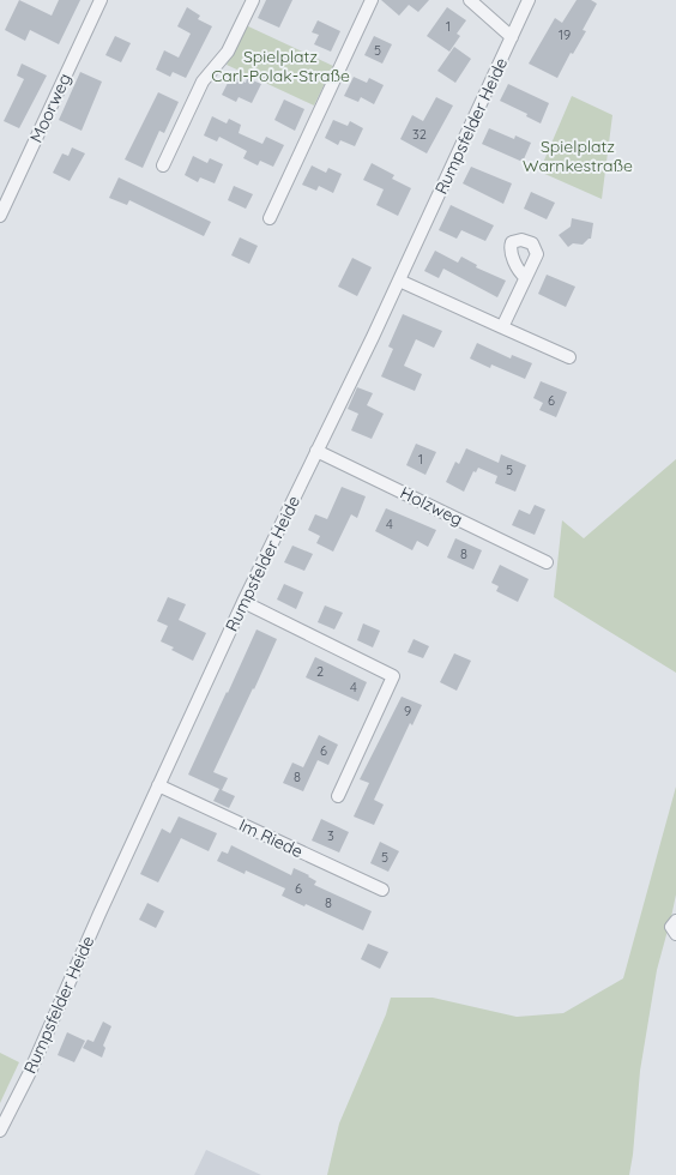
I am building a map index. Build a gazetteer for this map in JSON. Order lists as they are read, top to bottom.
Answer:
{
  "streets": {
    "street": [
      "Moorweg",
      "Rumpsfelder Heide",
      "Holzweg",
      "Im Riede"
    ]
  },
  "crossings": [
    ["Rumpsfelder Heide", "Holzweg"],
    ["Rumpsfelder Heide", "Im Riede"]
  ],
  "parks": ["Spielplatz Carl-Polak-Straße", "Spielplatz Warnkestraße"],
  "house_numbers": [
    "1",
    "19",
    "5",
    "32",
    "6",
    "1",
    "5",
    "4",
    "8",
    "2",
    "4",
    "9",
    "6",
    "8",
    "3",
    "5",
    "6",
    "8"
  ]
}
